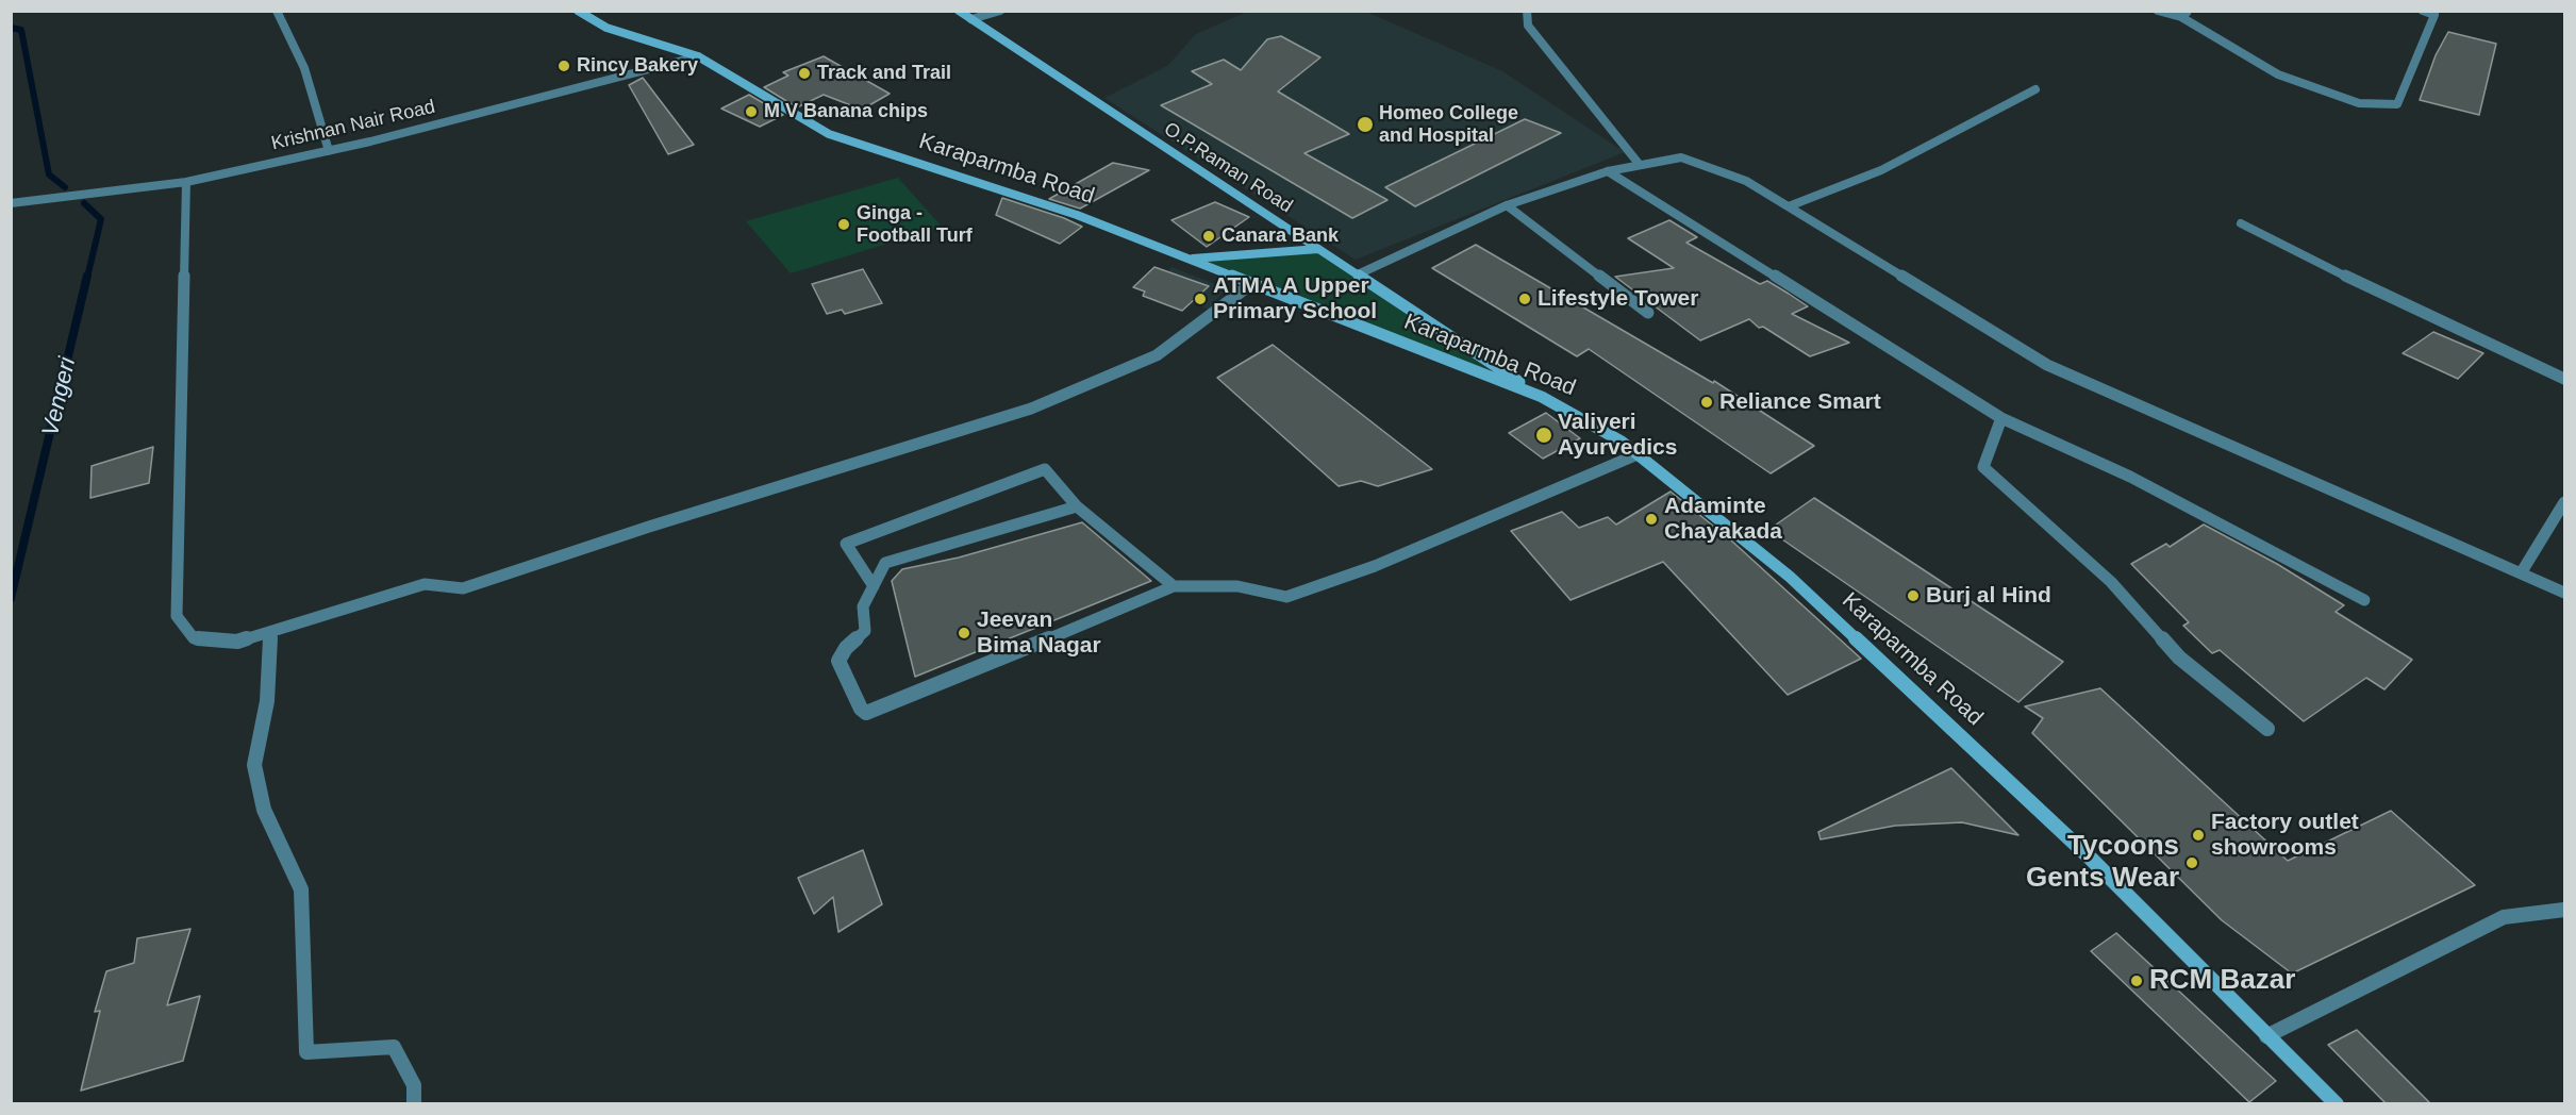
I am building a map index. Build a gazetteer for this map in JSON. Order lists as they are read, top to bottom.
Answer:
{
  "streets": {
    "main road": ["O.P.Raman Road", "Karaparmba Road"],
    "street": ["Krishnan Nair Road"]
  },
  "crossings": [
    ["Krishnan Nair Road", "Karaparmba Road"],
    ["O.P.Raman Road", "Karaparmba Road"]
  ],
  "water": ["Vengeri"],
  "places": [
    "Rincy Bakery",
    "Track and Trail",
    "M V Banana chips",
    "Homeo College and Hospital",
    "Ginga - Football Turf",
    "Canara Bank",
    "ATMA A Upper Primary School",
    "Lifestyle Tower",
    "Reliance Smart",
    "Valiyeri Ayurvedics",
    "Adaminte Chayakada",
    "Burj al Hind",
    "Jeevan Bima Nagar",
    "Factory outlet showrooms",
    "Tycoons Gents Wear",
    "RCM Bazar"
  ]
}
